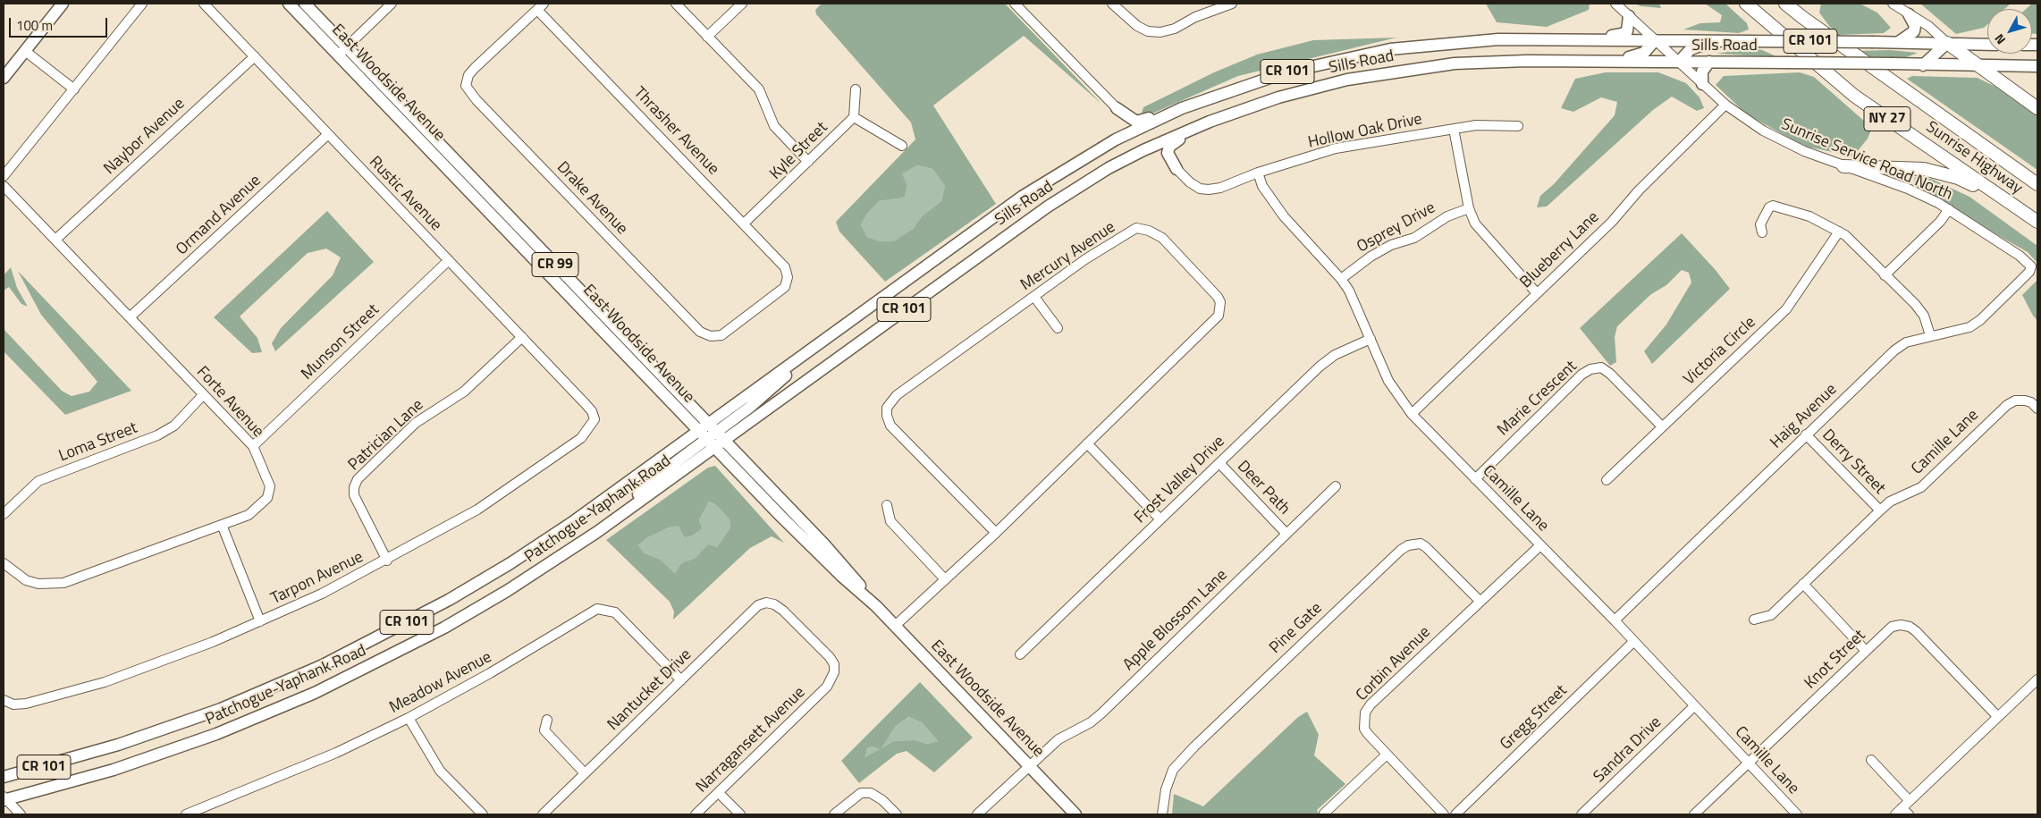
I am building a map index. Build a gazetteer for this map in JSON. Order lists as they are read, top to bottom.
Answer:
{
  "streets": {
    "highway": ["NY 27", "Sunrise Highway"],
    "main road": [
      "CR 101",
      "Sills Road",
      "East Woodside Avenue",
      "CR 99",
      "Patchogue-Yaphank Road"
    ],
    "street": [
      "Thrasher Avenue",
      "Hollow Oak Drive",
      "Naybor Avenue",
      "Kyle Street",
      "Sunrise Service Road North",
      "Rustic Avenue",
      "Drake Avenue",
      "Ormand Avenue",
      "Osprey Drive",
      "Blueberry Lane",
      "Mercury Avenue",
      "Munson Street",
      "Victoria Circle",
      "Marie Crescent",
      "Forte Avenue",
      "Haig Avenue",
      "Patrician Lane",
      "Loma Street",
      "Camille Lane",
      "Derry Street",
      "Frost Valley Drive",
      "Deer Path",
      "Tarpon Avenue",
      "Apple Blossom Lane",
      "Pine Gate",
      "Knot Street",
      "Corbin Avenue",
      "Meadow Avenue",
      "Nantucket Drive",
      "Gregg Street",
      "Narragansett Avenue",
      "Sandra Drive"
    ]
  },
  "crossings": [
    ["Sills Road", "East Woodside Avenue"],
    ["Sills Road", "Sunrise Service Road North"],
    ["Sills Road", "Patchogue-Yaphank Road"],
    ["East Woodside Avenue", "Mercury Avenue"],
    ["East Woodside Avenue", "Patchogue-Yaphank Road"],
    ["East Woodside Avenue", "Apple Blossom Lane"],
    ["Thrasher Avenue", "Kyle Street"],
    ["Thrasher Avenue", "Drake Avenue"],
    ["Hollow Oak Drive", "Camille Lane"],
    ["Naybor Avenue", "Rustic Avenue"],
    ["Naybor Avenue", "Forte Avenue"],
    ["Sunrise Service Road North", "Blueberry Lane"],
    ["Sunrise Service Road North", "Haig Avenue"],
    ["Rustic Avenue", "Ormand Avenue"],
    ["Rustic Avenue", "Munson Street"],
    ["Rustic Avenue", "Patrician Lane"],
    ["Rustic Avenue", "Tarpon Avenue"],
    ["Ormand Avenue", "Forte Avenue"],
    ["Osprey Drive", "Camille Lane"],
    ["Blueberry Lane", "Camille Lane"],
    ["Munson Street", "Forte Avenue"],
    ["Victoria Circle", "Marie Crescent"],
    ["Marie Crescent", "Camille Lane"],
    ["Forte Avenue", "Loma Street"],
    ["Haig Avenue", "Camille Lane"],
    ["Haig Avenue", "Derry Street"],
    ["Patrician Lane", "Tarpon Avenue"],
    ["Camille Lane", "Derry Street"],
    ["Camille Lane", "Frost Valley Drive"],
    ["Camille Lane", "Knot Street"],
    ["Camille Lane", "Corbin Avenue"],
    ["Camille Lane", "Gregg Street"],
    ["Camille Lane", "Sandra Drive"],
    ["Frost Valley Drive", "Deer Path"],
    ["Deer Path", "Apple Blossom Lane"],
    ["Pine Gate", "Corbin Avenue"],
    ["Meadow Avenue", "Nantucket Drive"],
    ["Nantucket Drive", "Narragansett Avenue"]
  ],
  "scale_bar": "100 m",
  "north": "bottom left"
}
